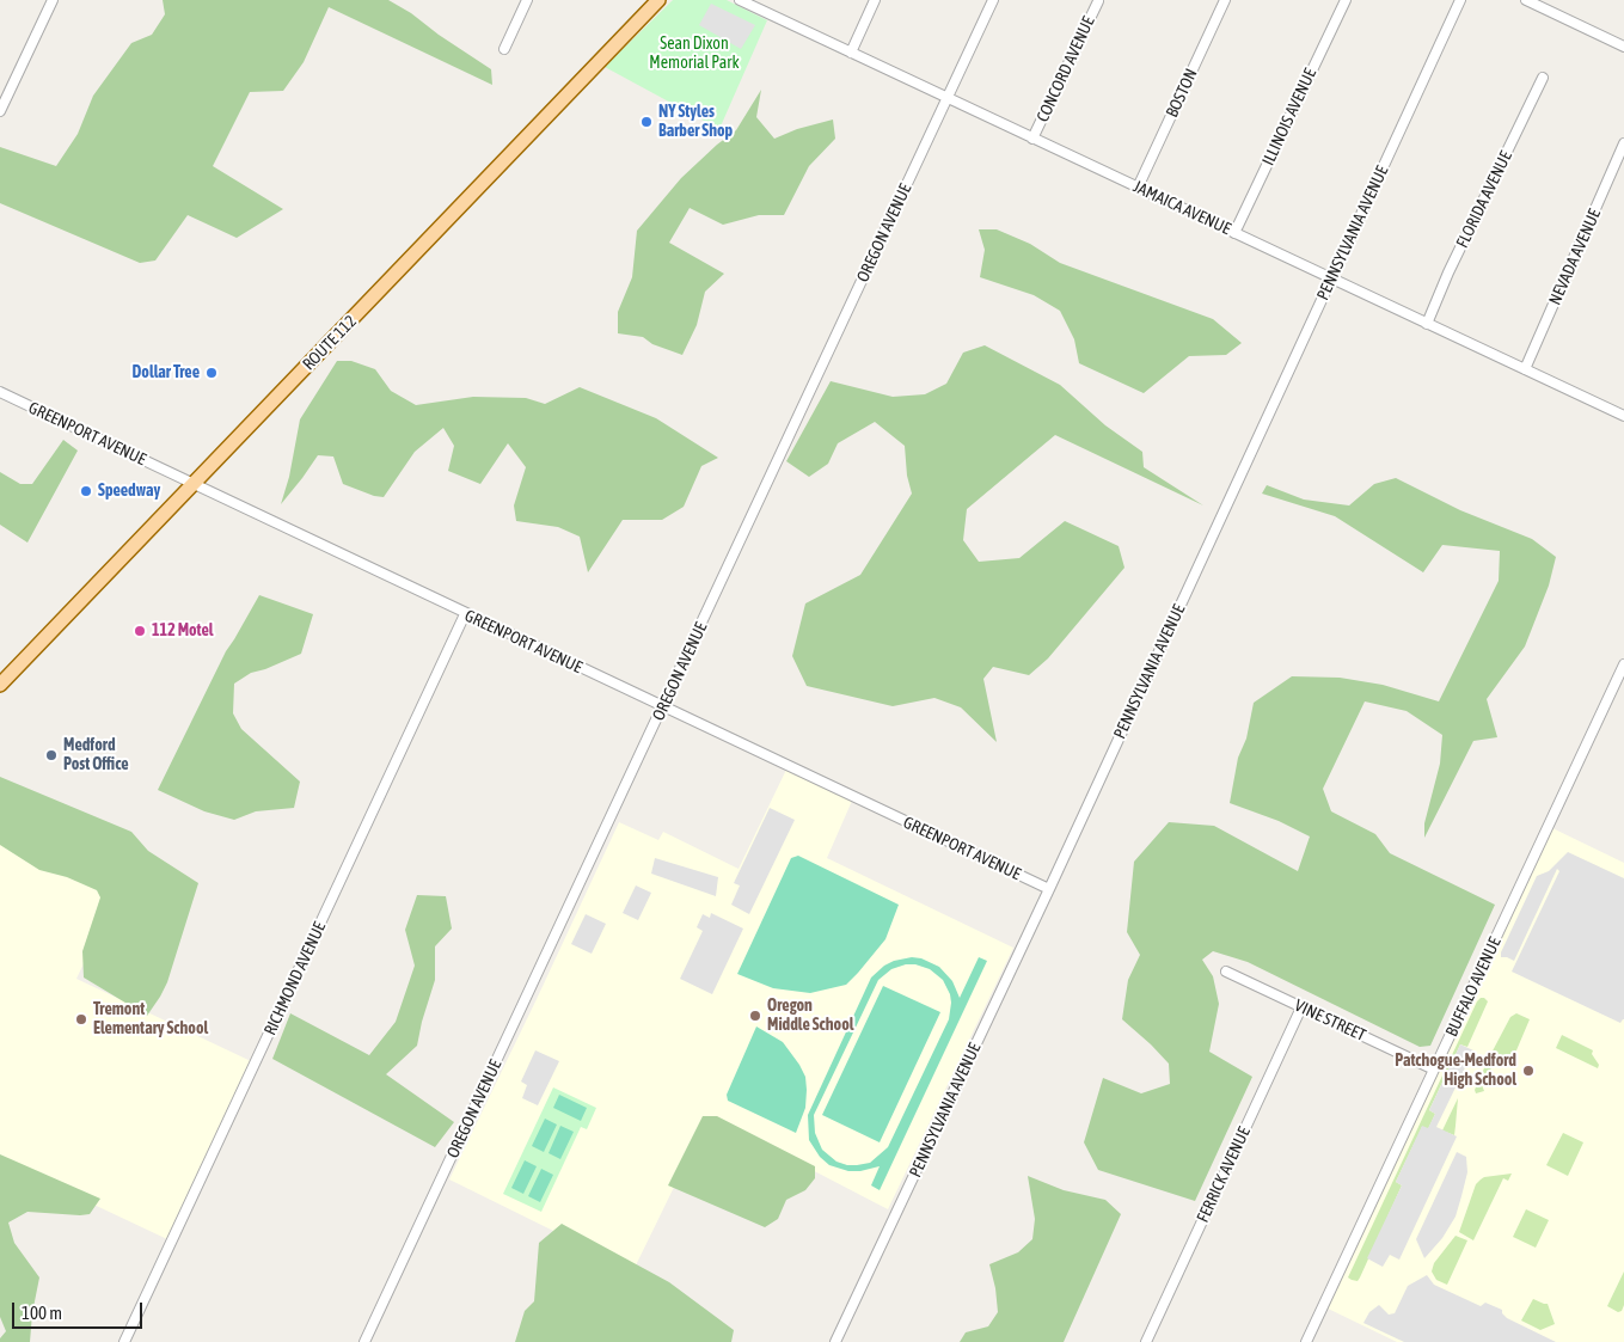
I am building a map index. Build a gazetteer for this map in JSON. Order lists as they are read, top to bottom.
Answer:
{
  "streets": {
    "main road": ["ROUTE 112"],
    "street": [
      "CONCORD AVENUE",
      "BOSTON",
      "ILLINOIS AVENUE",
      "FLORIDA AVENUE",
      "JAMAICA AVENUE",
      "OREGON AVENUE",
      "PENNSYLVANIA AVENUE",
      "NEVADA AVENUE",
      "GREENPORT AVENUE",
      "RICHMOND AVENUE",
      "BUFFALO AVENUE",
      "VINE STREET",
      "FERRICK AVENUE"
    ]
  },
  "crossings": [
    ["CONCORD AVENUE", "JAMAICA AVENUE"],
    ["BOSTON", "JAMAICA AVENUE"],
    ["ILLINOIS AVENUE", "JAMAICA AVENUE"],
    ["FLORIDA AVENUE", "JAMAICA AVENUE"],
    ["JAMAICA AVENUE", "OREGON AVENUE"],
    ["JAMAICA AVENUE", "PENNSYLVANIA AVENUE"],
    ["JAMAICA AVENUE", "NEVADA AVENUE"],
    ["OREGON AVENUE", "GREENPORT AVENUE"],
    ["PENNSYLVANIA AVENUE", "GREENPORT AVENUE"],
    ["ROUTE 112", "GREENPORT AVENUE"],
    ["GREENPORT AVENUE", "RICHMOND AVENUE"],
    ["BUFFALO AVENUE", "VINE STREET"],
    ["VINE STREET", "FERRICK AVENUE"]
  ],
  "parks": ["Sean Dixon Memorial Park"],
  "places": [
    "NY Styles Barber Shop",
    "Dollar Tree",
    "Speedway",
    "112 Motel",
    "Medford Post Office",
    "Oregon Middle School",
    "Tremont Elementary School",
    "Patchogue-Medford High School"
  ],
  "scale_bar": "100 m"
}
